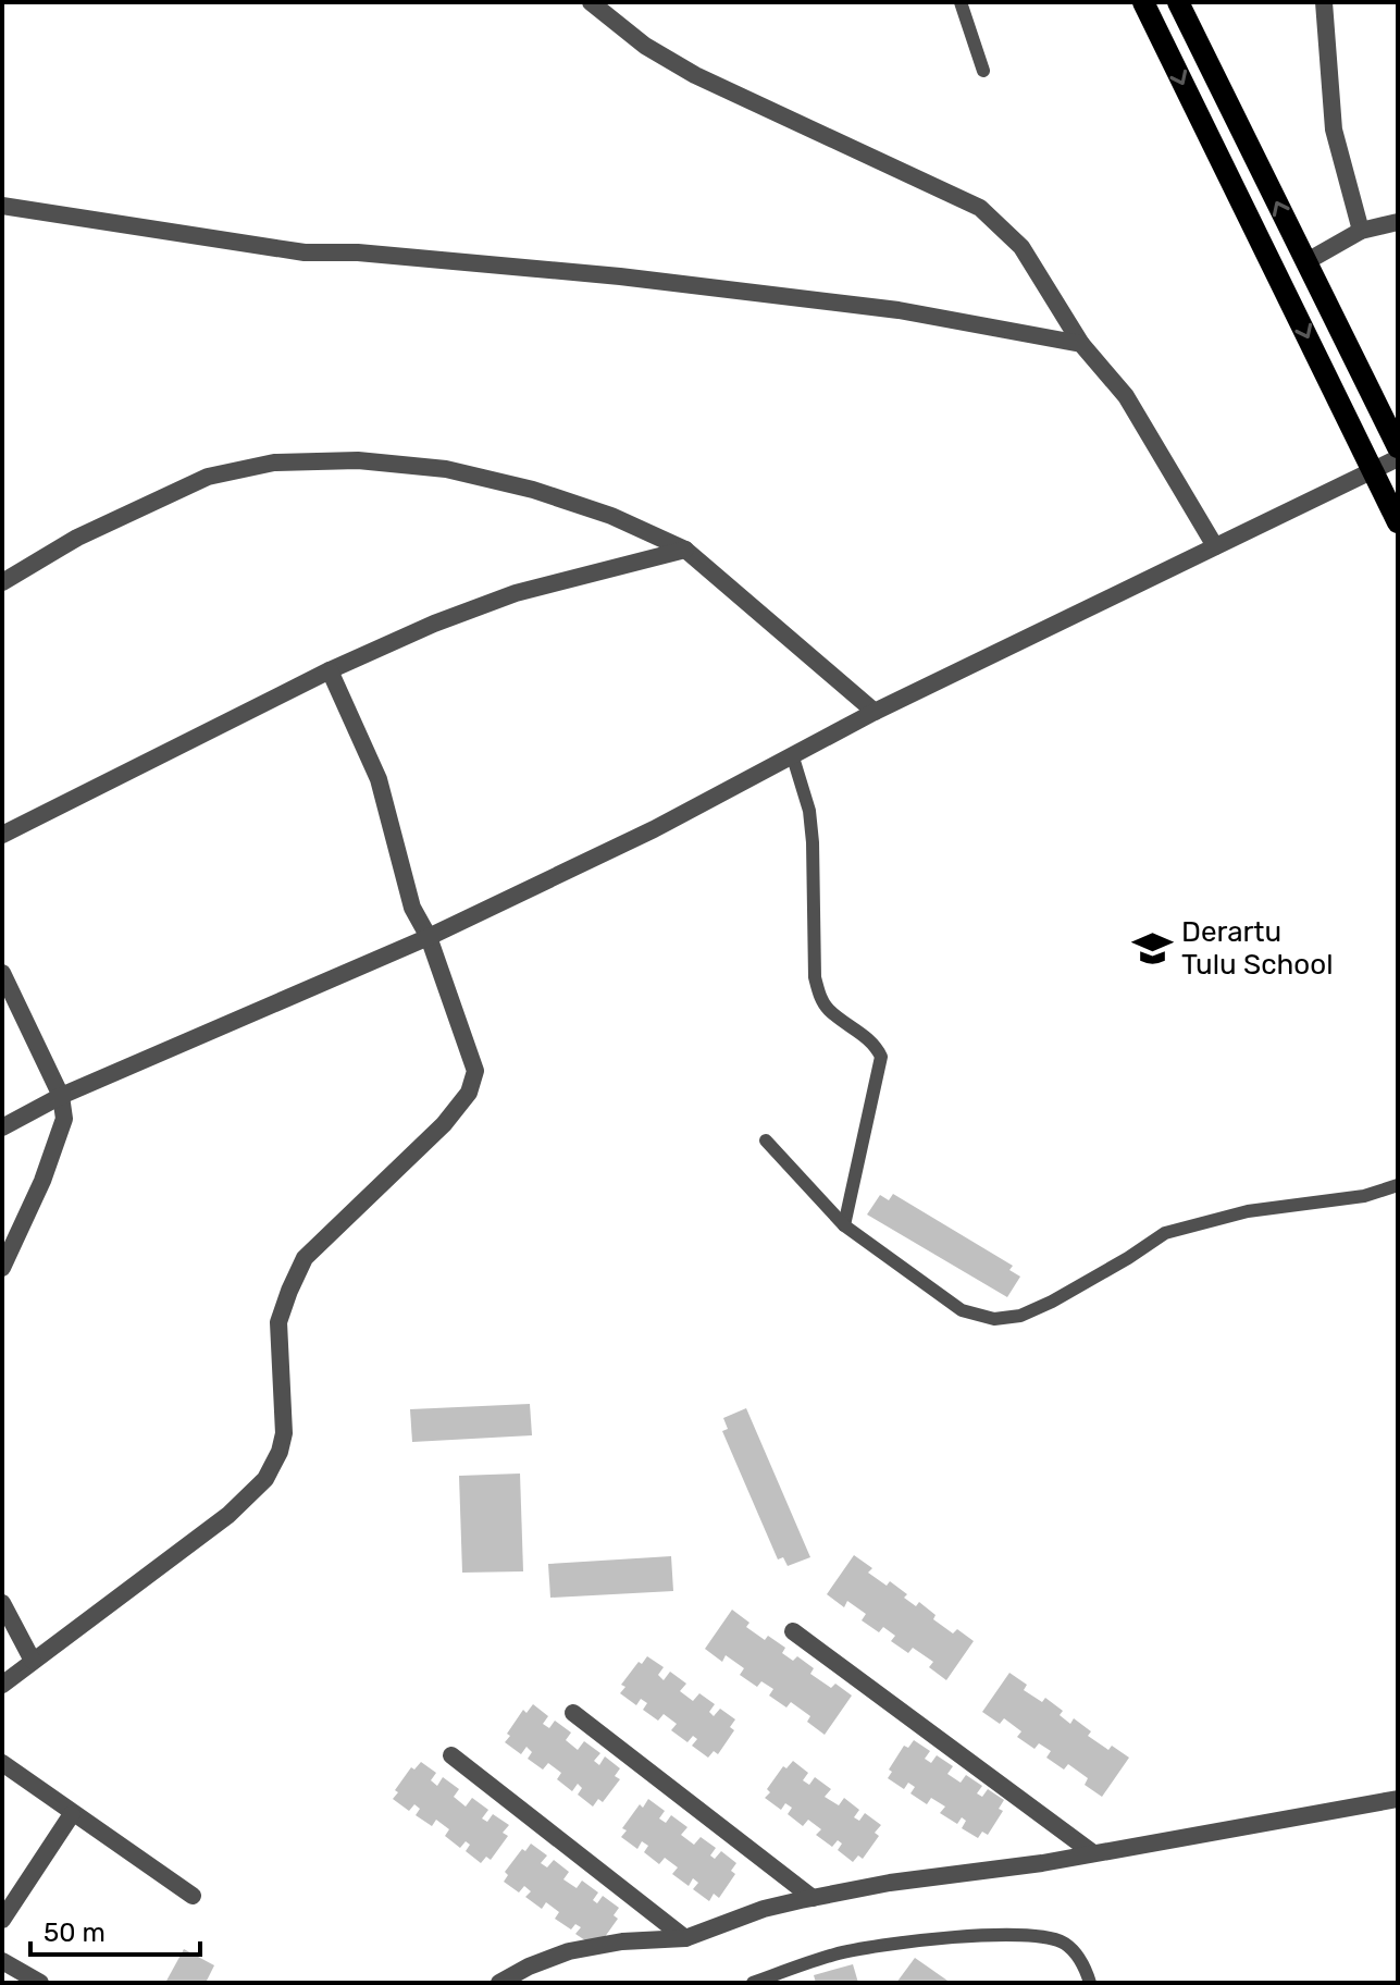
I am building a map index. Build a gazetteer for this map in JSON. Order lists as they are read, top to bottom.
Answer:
{
  "places": {
    "school or university": ["Derartu Tulu School"]
  },
  "scale_bar": "50 m"
}
